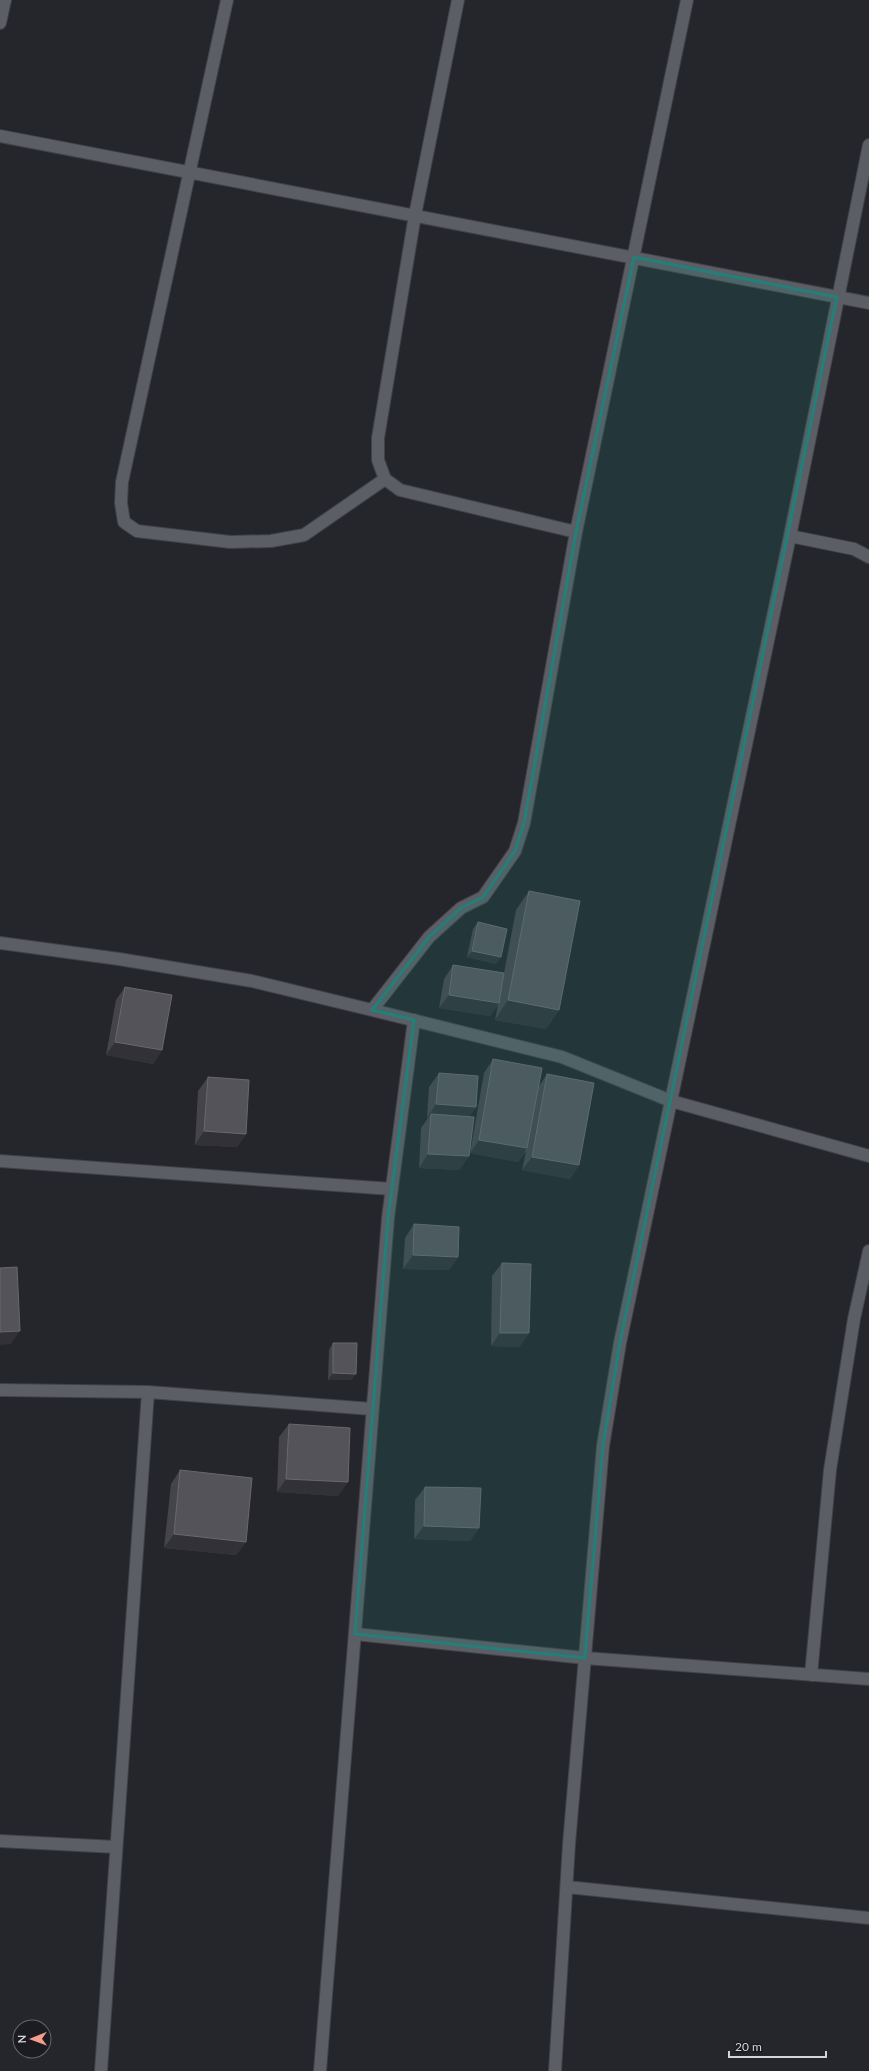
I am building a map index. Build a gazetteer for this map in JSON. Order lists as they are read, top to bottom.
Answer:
{
  "scale_bar": "20 m",
  "north": "left"
}
